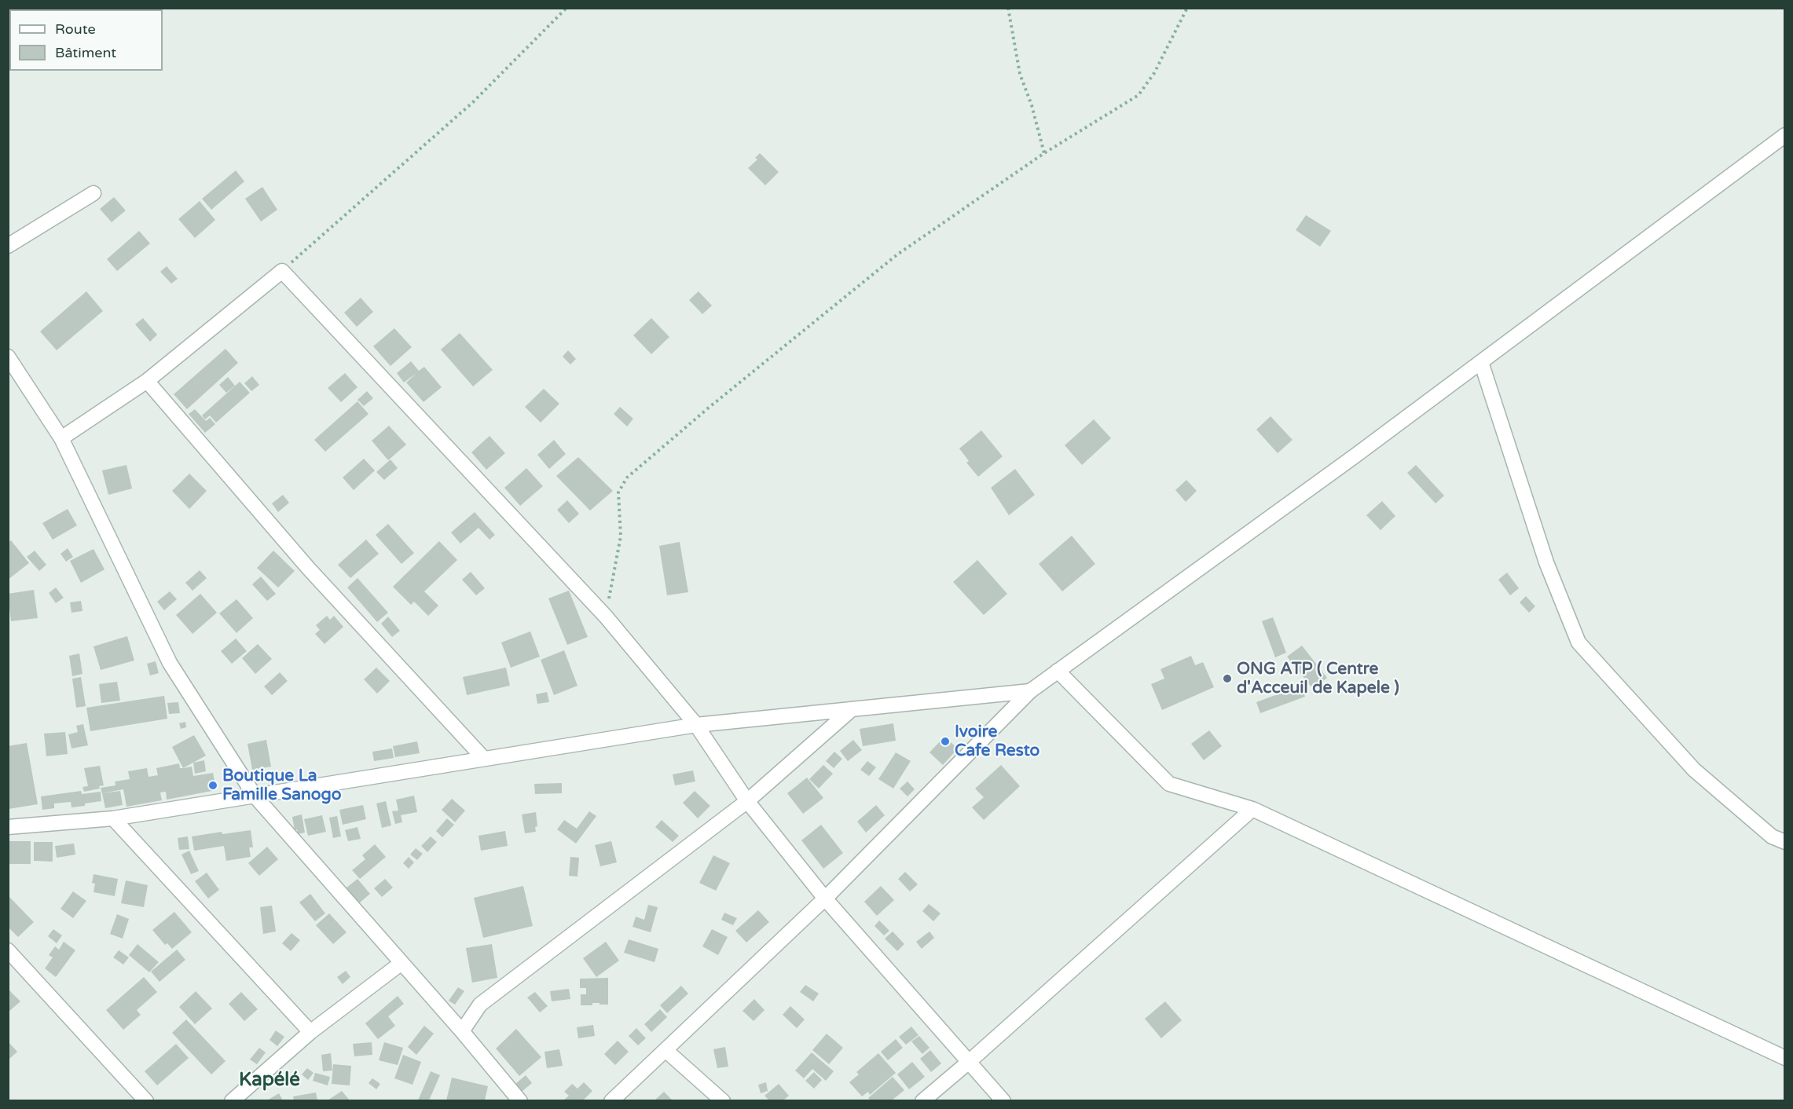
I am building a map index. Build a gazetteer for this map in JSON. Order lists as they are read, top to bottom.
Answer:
{
  "districts": ["Kapélé"],
  "places": ["ONG ATP ( Centre d'Acceuil de Kapele )", "Ivoire Cafe Resto", "Boutique La Famille Sanogo"],
  "legend": ["Route", "Bâtiment"]
}
